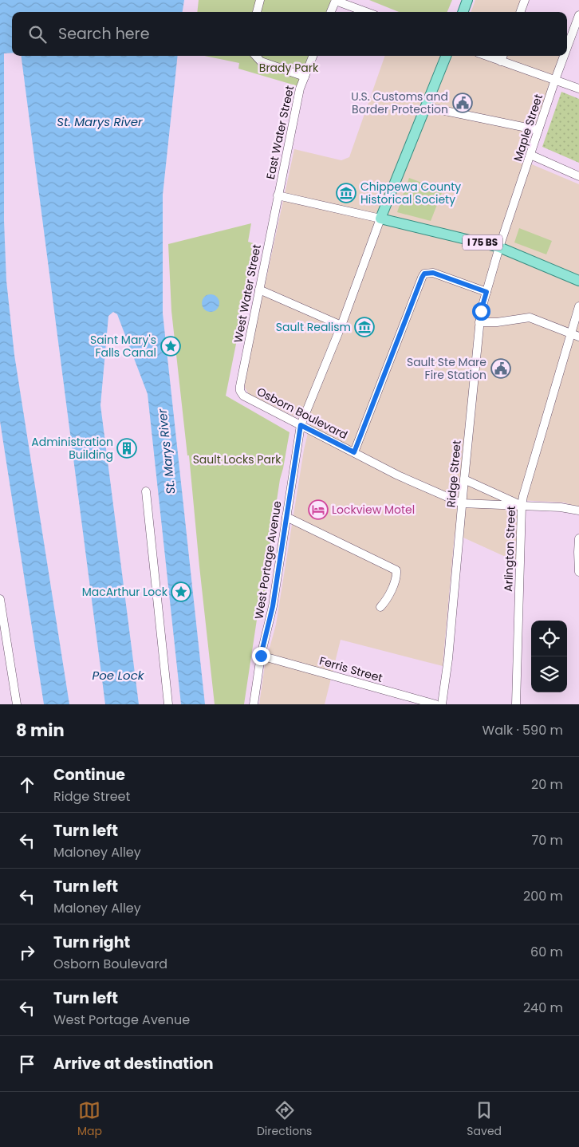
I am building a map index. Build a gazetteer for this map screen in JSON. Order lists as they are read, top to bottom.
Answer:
{
  "streets": {
    "main road": ["I 75 BS"],
    "street": [
      "Maple Street",
      "East Water Street",
      "West Water Street",
      "Osborn Boulevard",
      "Ridge Street",
      "Arlington Street",
      "West Portage Avenue",
      "Ferris Street"
    ]
  },
  "crossings": [
    ["Maple Street", "I 75 BS"],
    ["Maple Street", "Ridge Street"],
    ["East Water Street", "West Water Street"],
    ["I 75 BS", "Ridge Street"],
    ["I 75 BS", "West Portage Avenue"],
    ["West Water Street", "Osborn Boulevard"],
    ["Osborn Boulevard", "Ridge Street"],
    ["Osborn Boulevard", "Arlington Street"],
    ["Osborn Boulevard", "West Portage Avenue"],
    ["West Portage Avenue", "Ferris Street"]
  ],
  "water": ["St. Marys River", "Poe Lock"],
  "parks": ["Brady Park", "Sault Locks Park"],
  "places": {
    "public building": ["U.S. Customs and Border Protection", "Sault Ste Mare Fire Station"],
    "museum": ["Chippewa County Historical Society", "Sault Realism"],
    "place": ["Saint Mary's Falls Canal", "MacArthur Lock"],
    "building": ["Administration Building"],
    "hotel": ["Lockview Motel"]
  },
  "page": {
    "search": "Search here",
    "heading": ["8 min", "Walk · 590 m"],
    "list": [
      ["Continue", "Ridge Street", "20 m"],
      ["Turn left", "Maloney Alley", "70 m"],
      ["Turn left", "Maloney Alley", "200 m"],
      ["Turn right", "Osborn Boulevard", "60 m"],
      ["Turn left", "West Portage Avenue", "240 m"],
      "Arrive at destination"
    ],
    "nav": ["Map", "Directions", "Saved"]
  }
}
